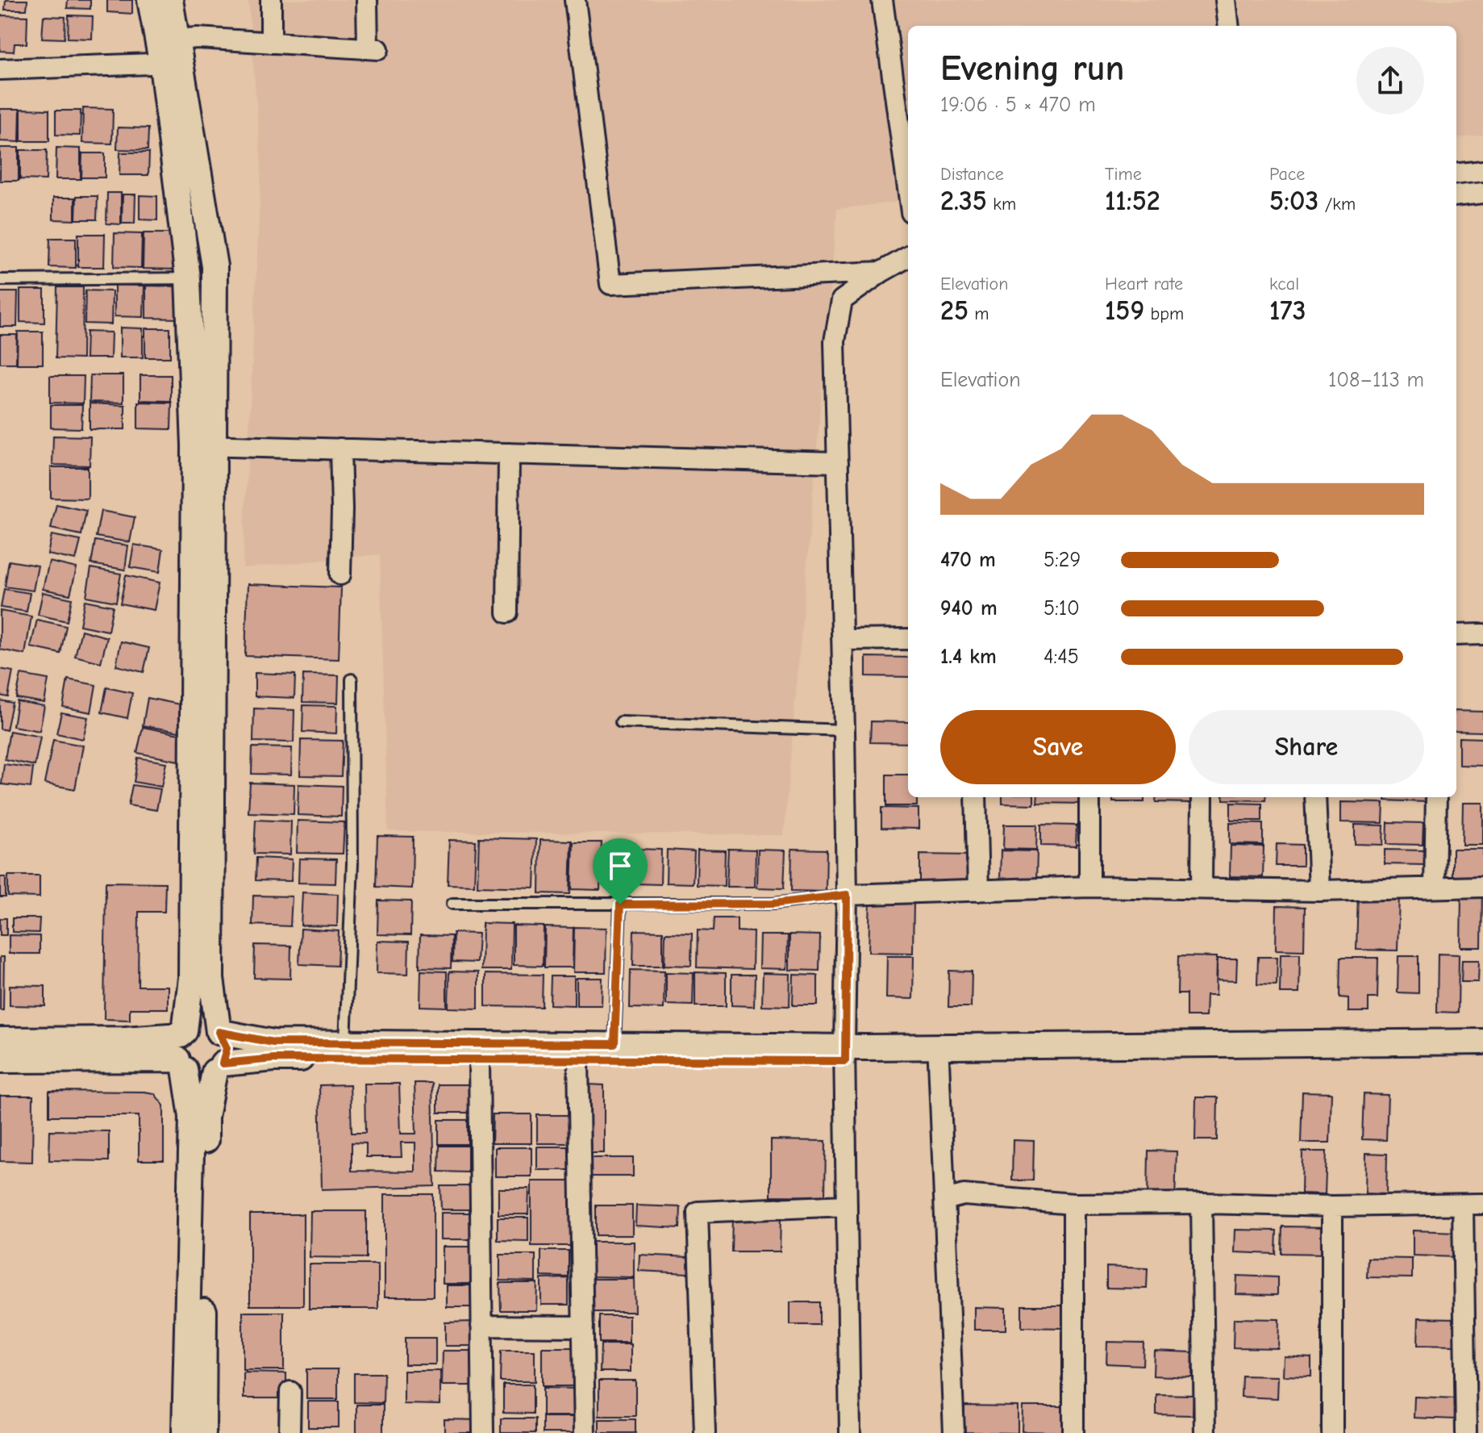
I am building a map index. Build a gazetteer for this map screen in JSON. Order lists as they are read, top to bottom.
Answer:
{
  "page": {
    "heading": ["Evening run", "19:06 · 5 × 470 m"],
    "stats": [
      ["Distance", "2.35 km"],
      ["Time", "11:52"],
      ["Pace", "5:03 /km"],
      ["Elevation", "25 m"],
      ["Heart rate", "159 bpm"],
      ["kcal", "173"]
    ],
    "chart": ["Elevation", "108–113 m"],
    "list": [
      {
        "name": "470 m",
        "note": "5:29"
      },
      {
        "name": "940 m",
        "note": "5:10"
      },
      {
        "name": "1.4 km",
        "note": "4:45"
      }
    ],
    "buttons": ["Save", "Share"]
  }
}
